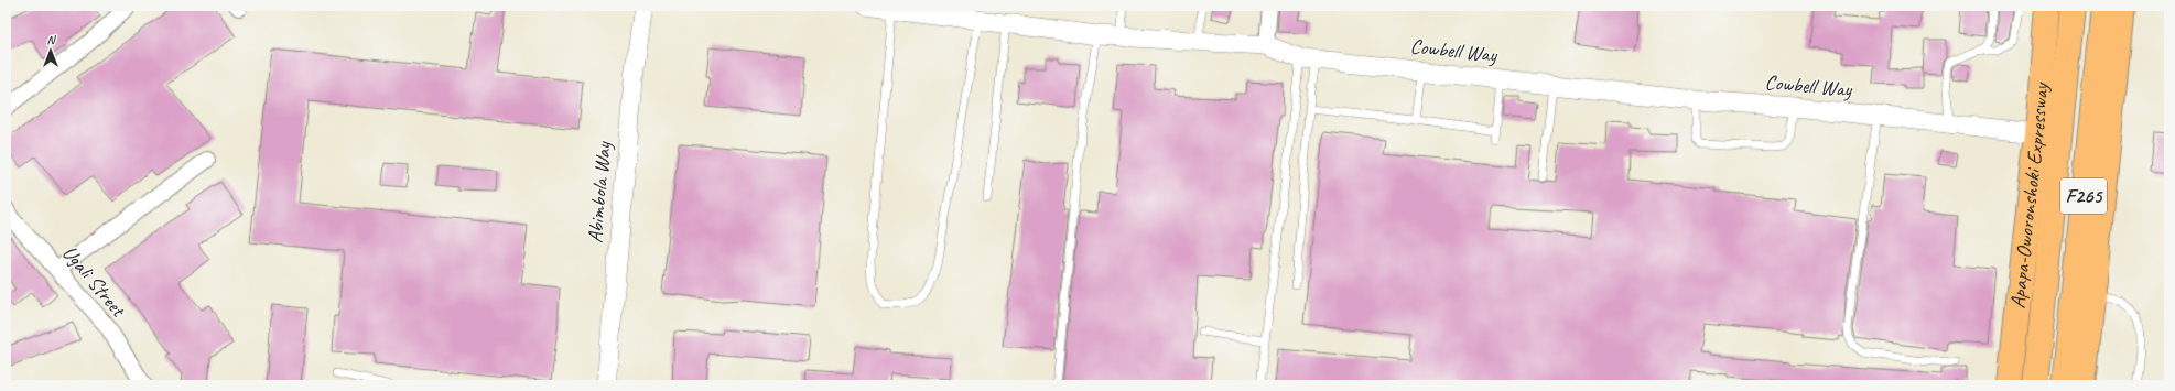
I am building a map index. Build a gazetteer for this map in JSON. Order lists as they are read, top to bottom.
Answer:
{
  "streets": {
    "main road": ["Apapa-Oworonshoki Expressway", "F265"],
    "street": ["Cowbell Way", "Abimbola Way", "Ugali Street"]
  },
  "crossings": [
    ["Cowbell Way", "Apapa-Oworonshoki Expressway"]
  ],
  "north": "top"
}
